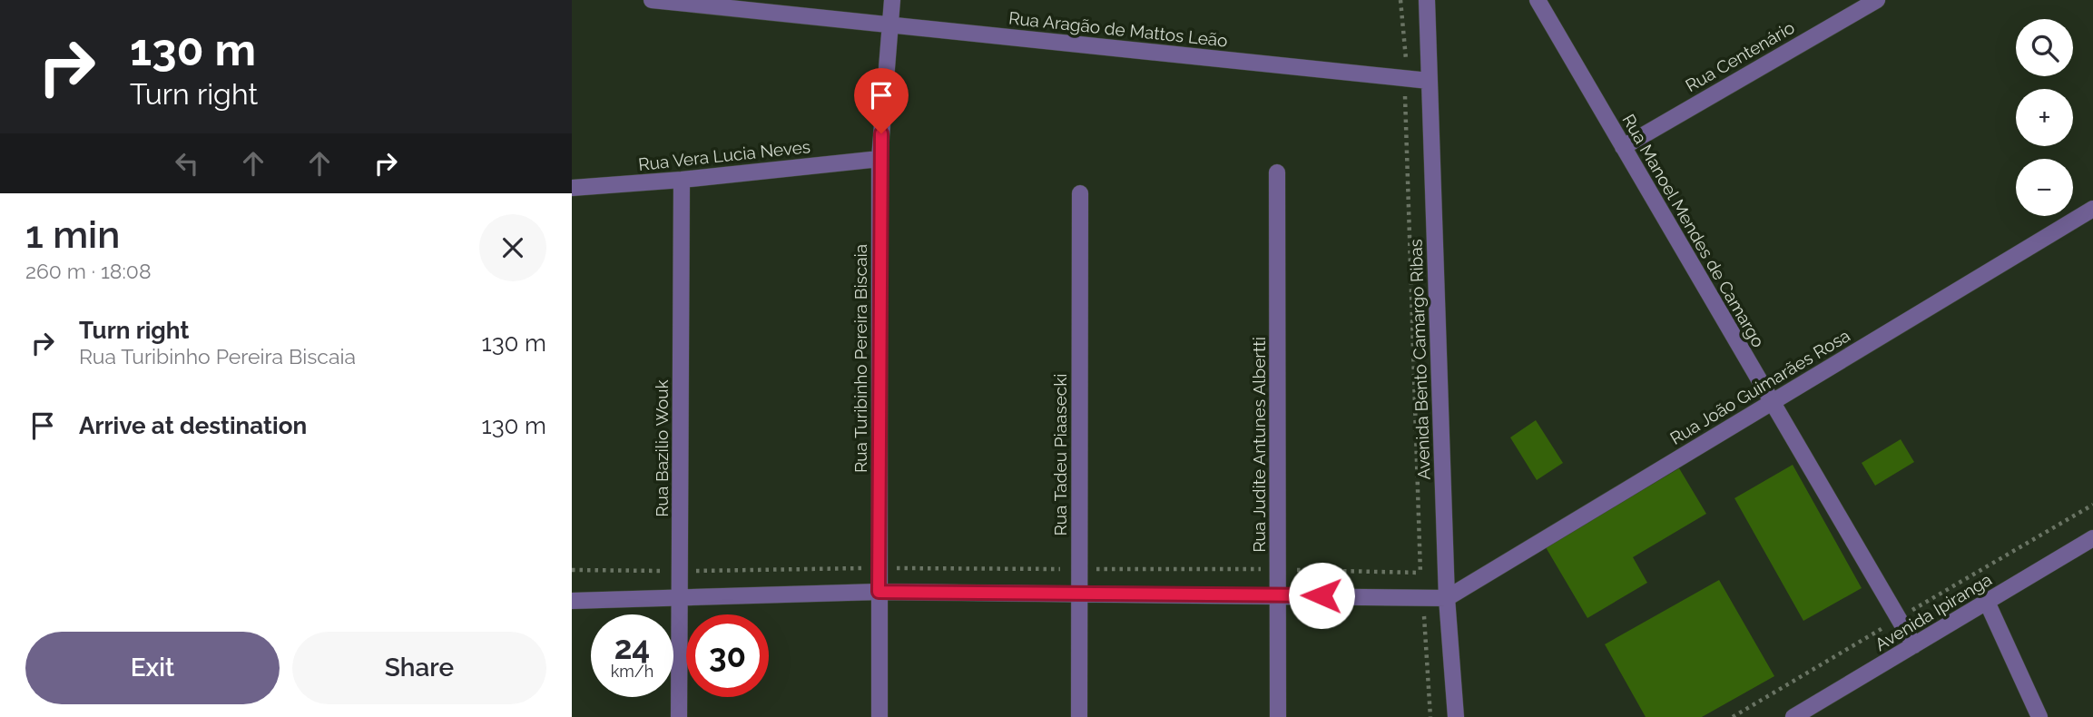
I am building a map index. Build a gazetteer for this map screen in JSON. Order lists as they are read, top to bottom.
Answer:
{
  "streets": {
    "street": [
      "Rua Aragão de Mattos Leão",
      "Rua Centenário",
      "Rua Vera Lucia Neves",
      "Rua Manoel Mendes de Camargo",
      "Rua Turibinho Pereira Biscaia",
      "Avenida Bento Camargo Ribas",
      "Rua João Guimarães Rosa",
      "Rua Judite Antunes Albertti",
      "Rua Bazilio Wouk",
      "Rua Tadeu Piaasecki",
      "Avenida Ipiranga"
    ]
  },
  "crossings": [
    ["Rua Aragão de Mattos Leão", "Rua Turibinho Pereira Biscaia"],
    ["Rua Aragão de Mattos Leão", "Avenida Bento Camargo Ribas"],
    ["Rua Centenário", "Rua Manoel Mendes de Camargo"],
    ["Rua Vera Lucia Neves", "Rua Turibinho Pereira Biscaia"],
    ["Rua Vera Lucia Neves", "Rua Bazilio Wouk"],
    ["Rua Manoel Mendes de Camargo", "Rua João Guimarães Rosa"],
    ["Rua Manoel Mendes de Camargo", "Avenida Ipiranga"],
    ["Avenida Bento Camargo Ribas", "Rua João Guimarães Rosa"]
  ],
  "page": {
    "turn": ["130 m", "Turn right"],
    "map_buttons": ["+", "−"],
    "heading": ["1 min", "260 m · 18:08"],
    "list": [
      {
        "name": "Turn right",
        "note": "Rua Turibinho Pereira Biscaia",
        "value": "130 m"
      },
      {
        "name": "Arrive at destination",
        "value": "130 m"
      }
    ],
    "speed": "24 km/h",
    "limit": "30",
    "buttons": ["Exit", "Share"]
  }
}
